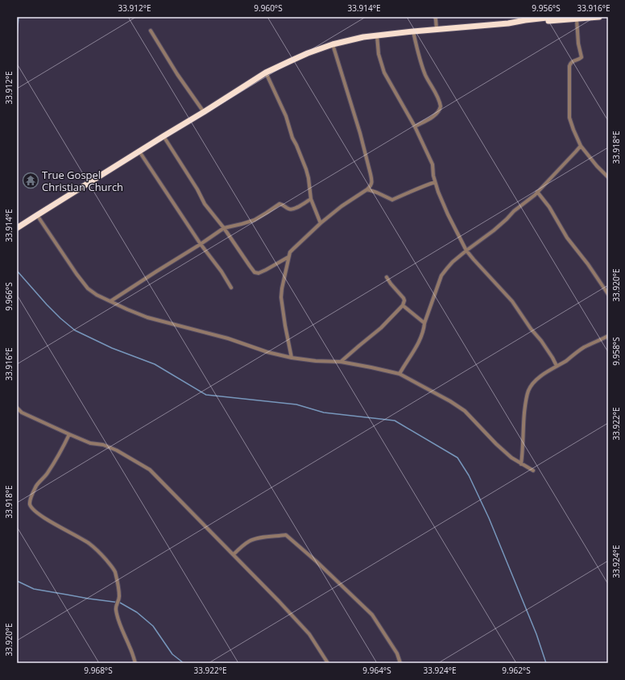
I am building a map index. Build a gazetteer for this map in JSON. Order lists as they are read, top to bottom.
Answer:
{
  "places": {
    "temple": ["True Gospel Christian Church"]
  },
  "coordinates": [
    "33.912°E",
    "9.960°S",
    "33.914°E",
    "9.956°S",
    "33.916°E",
    "33.918°E",
    "33.920°E",
    "9.966°S",
    "9.958°S",
    "33.922°E",
    "33.924°E",
    "9.968°S",
    "9.964°S",
    "9.962°S"
  ]
}
